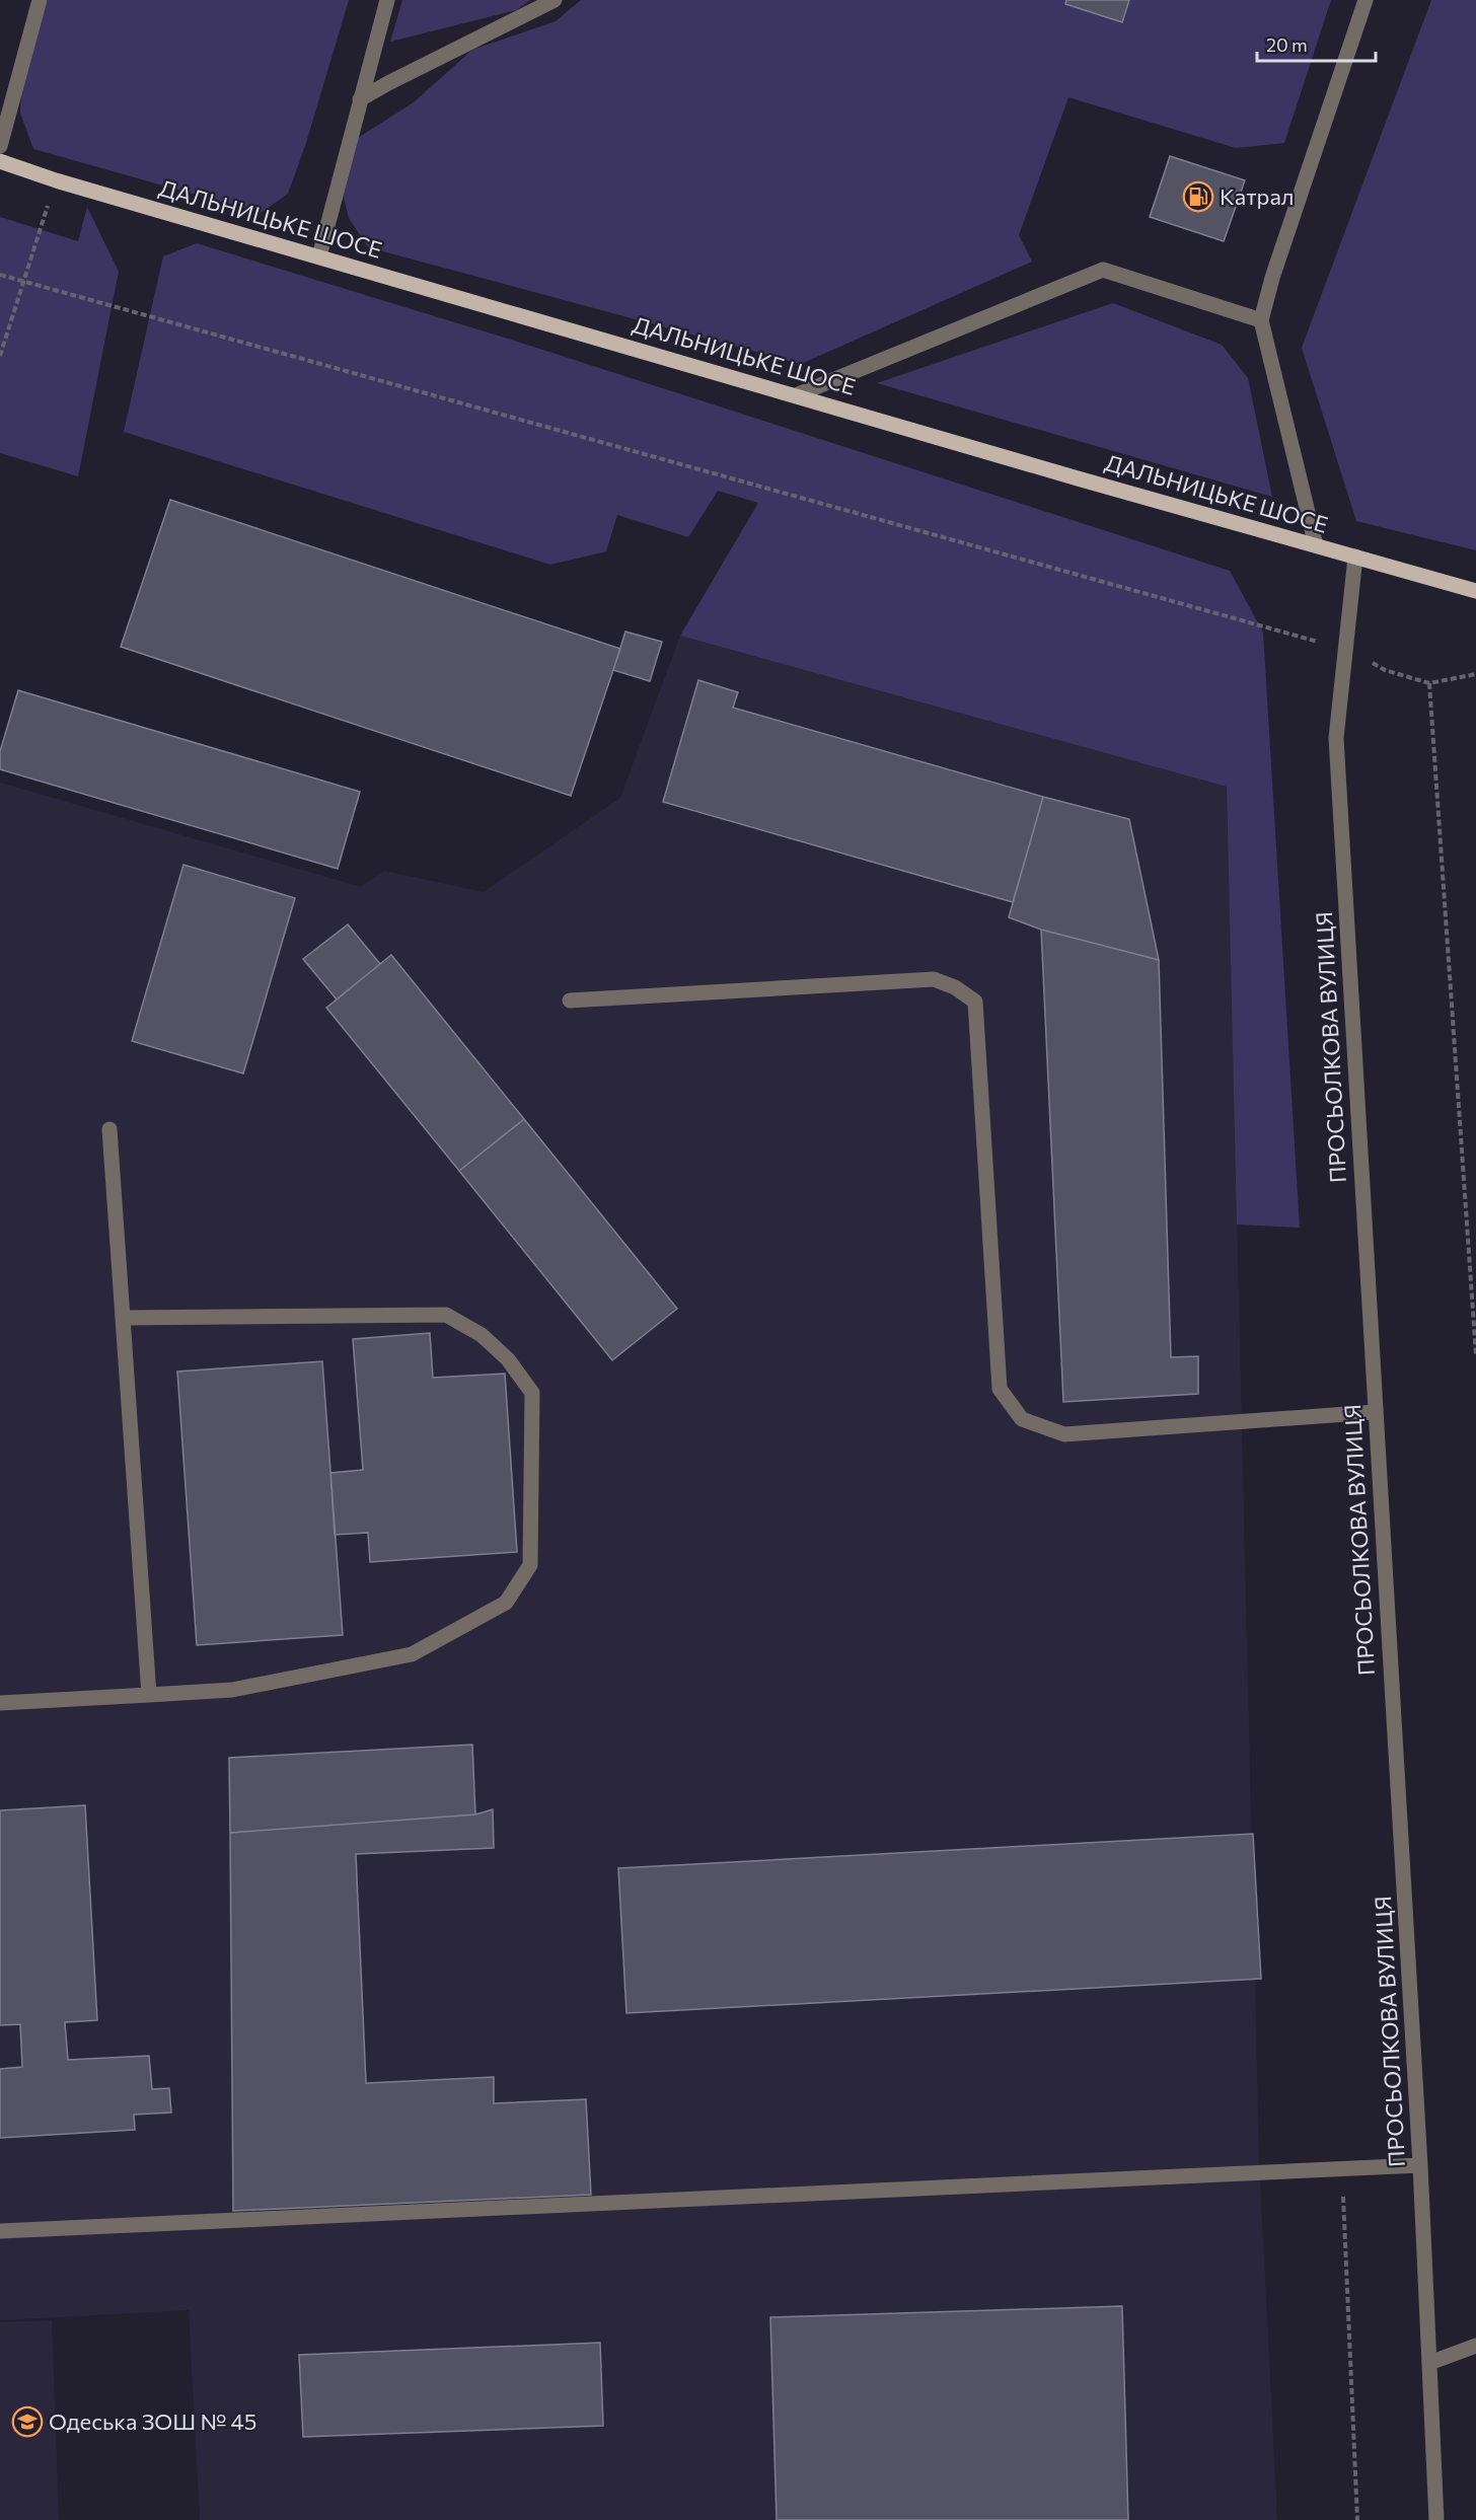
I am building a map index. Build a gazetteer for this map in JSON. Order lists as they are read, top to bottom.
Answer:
{
  "streets": {
    "main road": ["ДАЛЬНИЦЬКЕ ШОСЕ"],
    "street": ["ПРОСЬОЛКОВА ВУЛИЦЯ"]
  },
  "crossings": [
    ["ДАЛЬНИЦЬКЕ ШОСЕ", "ПРОСЬОЛКОВА ВУЛИЦЯ"]
  ],
  "places": {
    "fuel station": ["Катрал"],
    "school or university": ["Одеська ЗОШ № 45"]
  },
  "scale_bar": "20 m"
}
